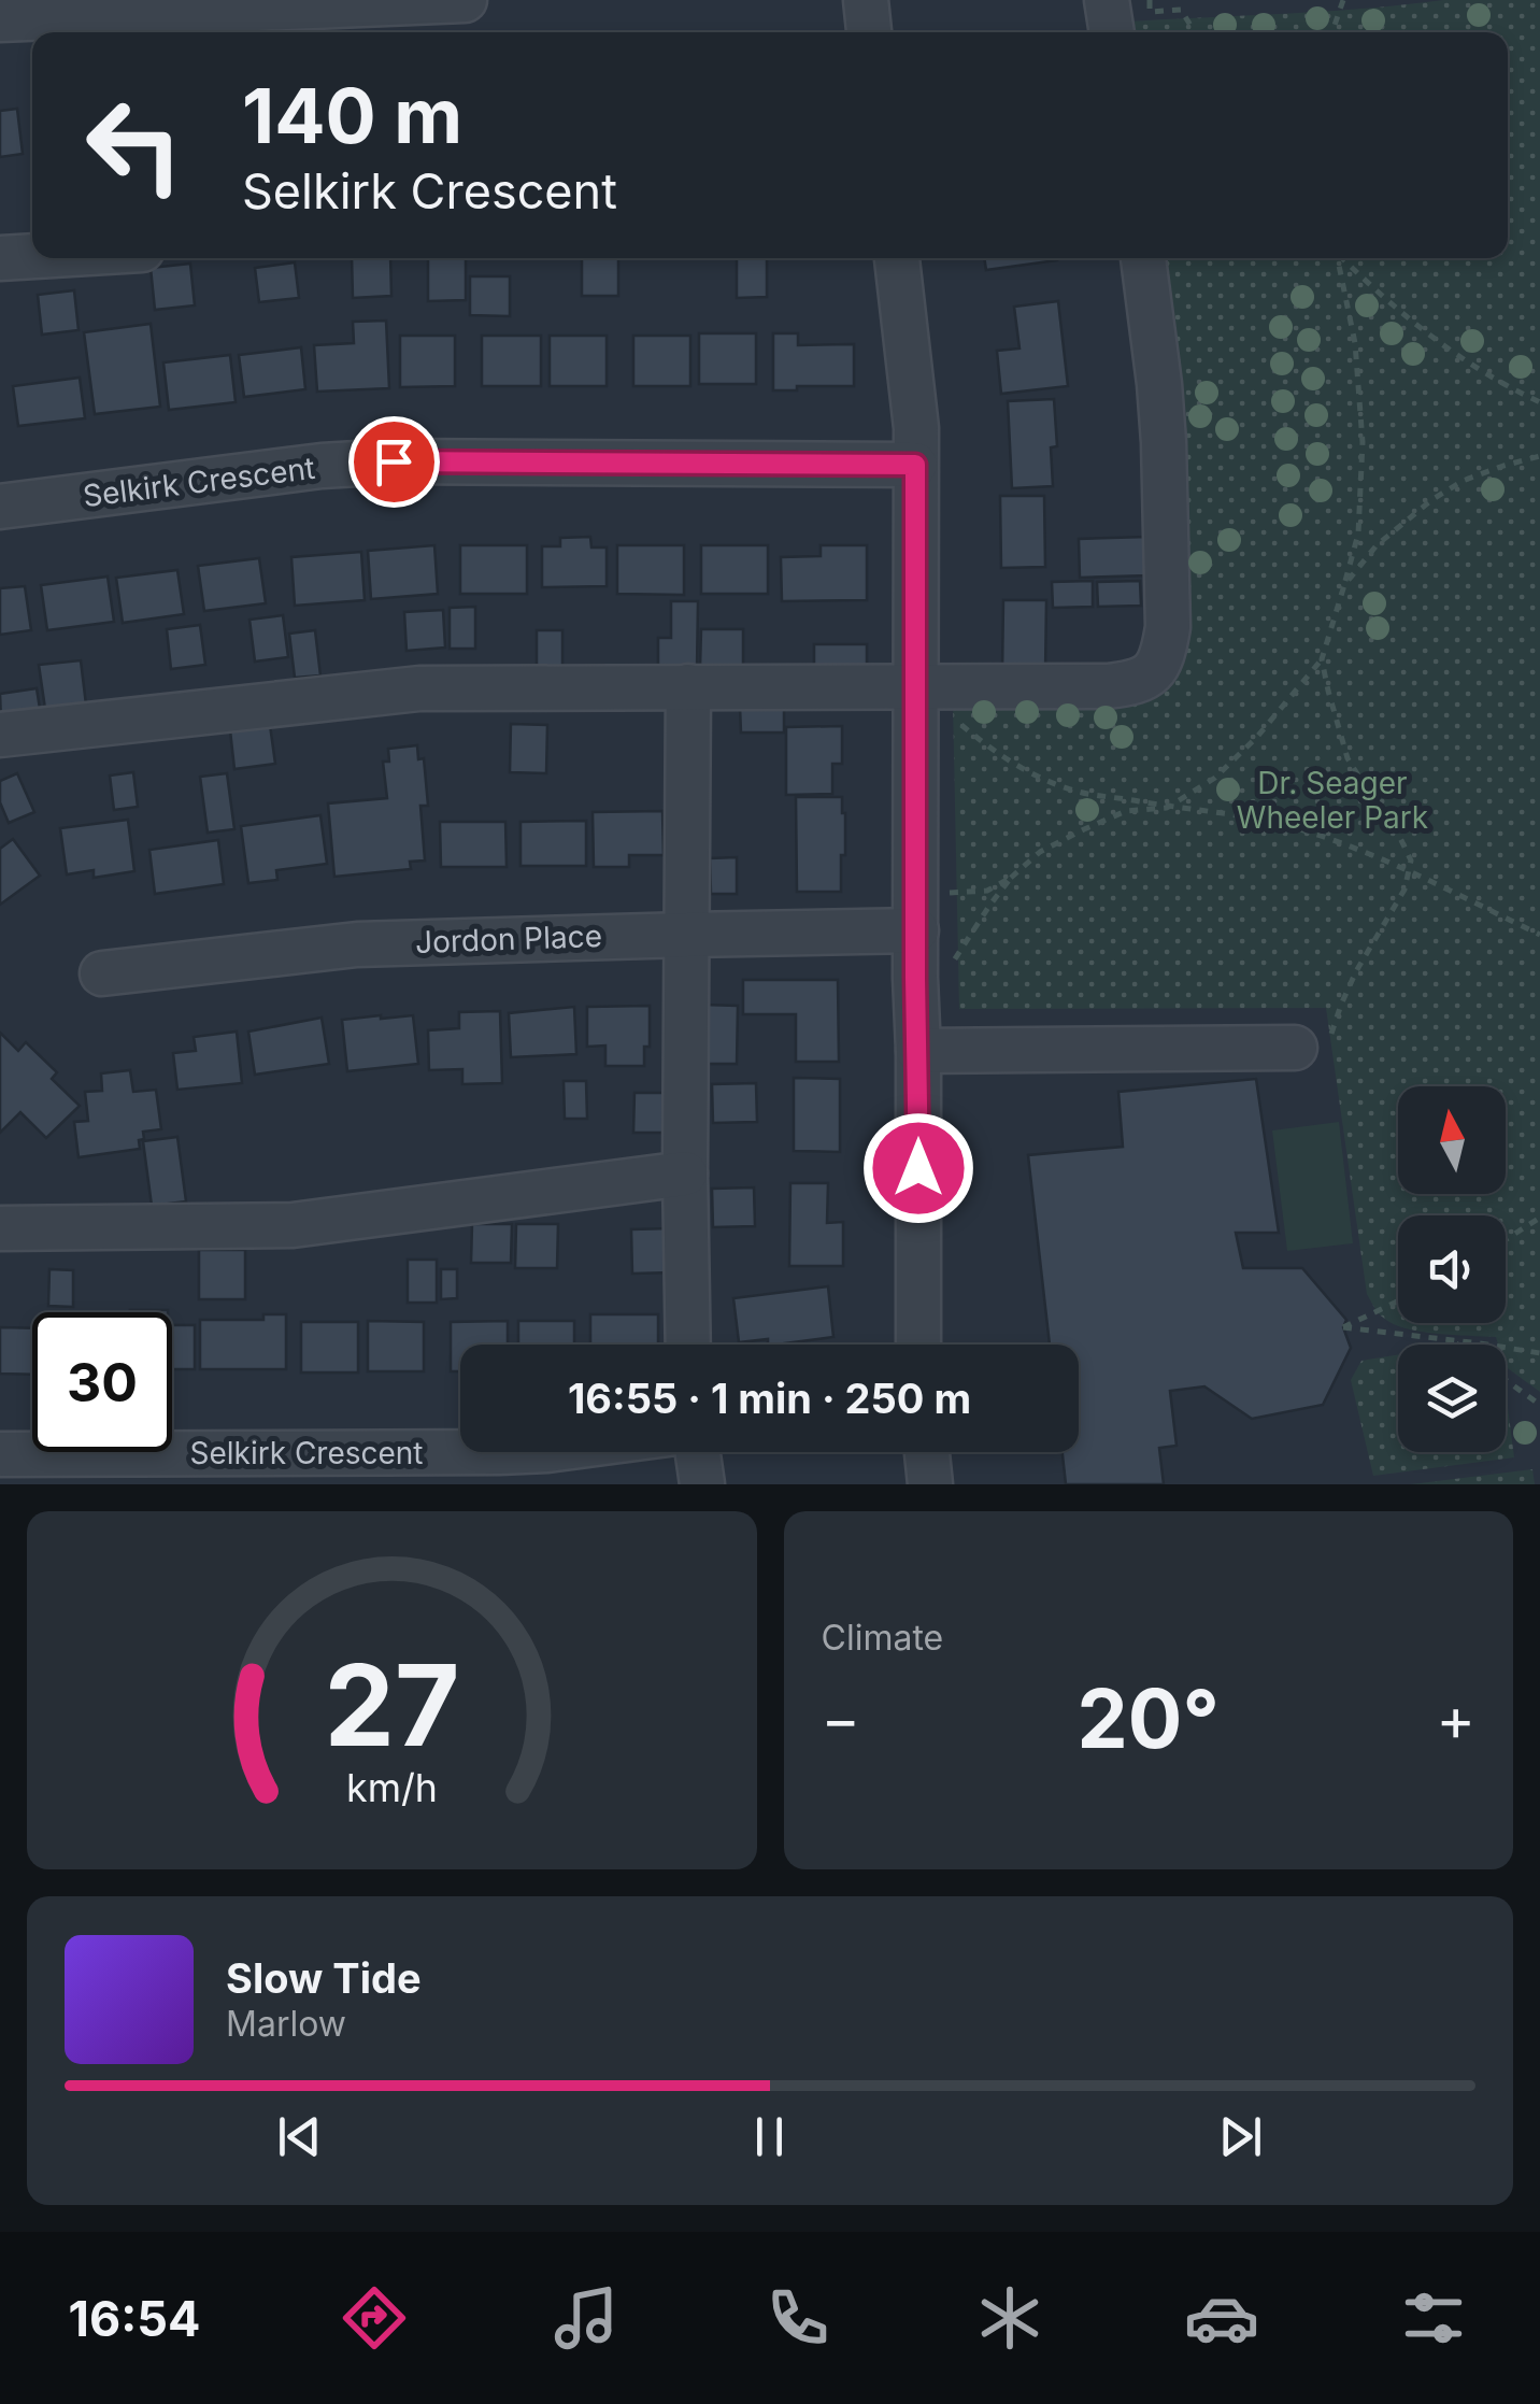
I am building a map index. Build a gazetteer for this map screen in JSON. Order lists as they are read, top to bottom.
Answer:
{
  "streets": {
    "street": ["Selkirk Crescent", "Jordon Place"]
  },
  "parks": ["Dr. Seager Wheeler Park"],
  "north": "top",
  "page": {
    "turn": ["140 m", "Selkirk Crescent"],
    "limit": "30",
    "trip": "16:55 · 1 min · 250 m",
    "tile": "Climate",
    "heat": ["−", "20°", "+"],
    "song": ["Slow Tide", "Marlow"],
    "tabs": "16:54",
    "gauge": ["27", "km/h"]
  }
}
